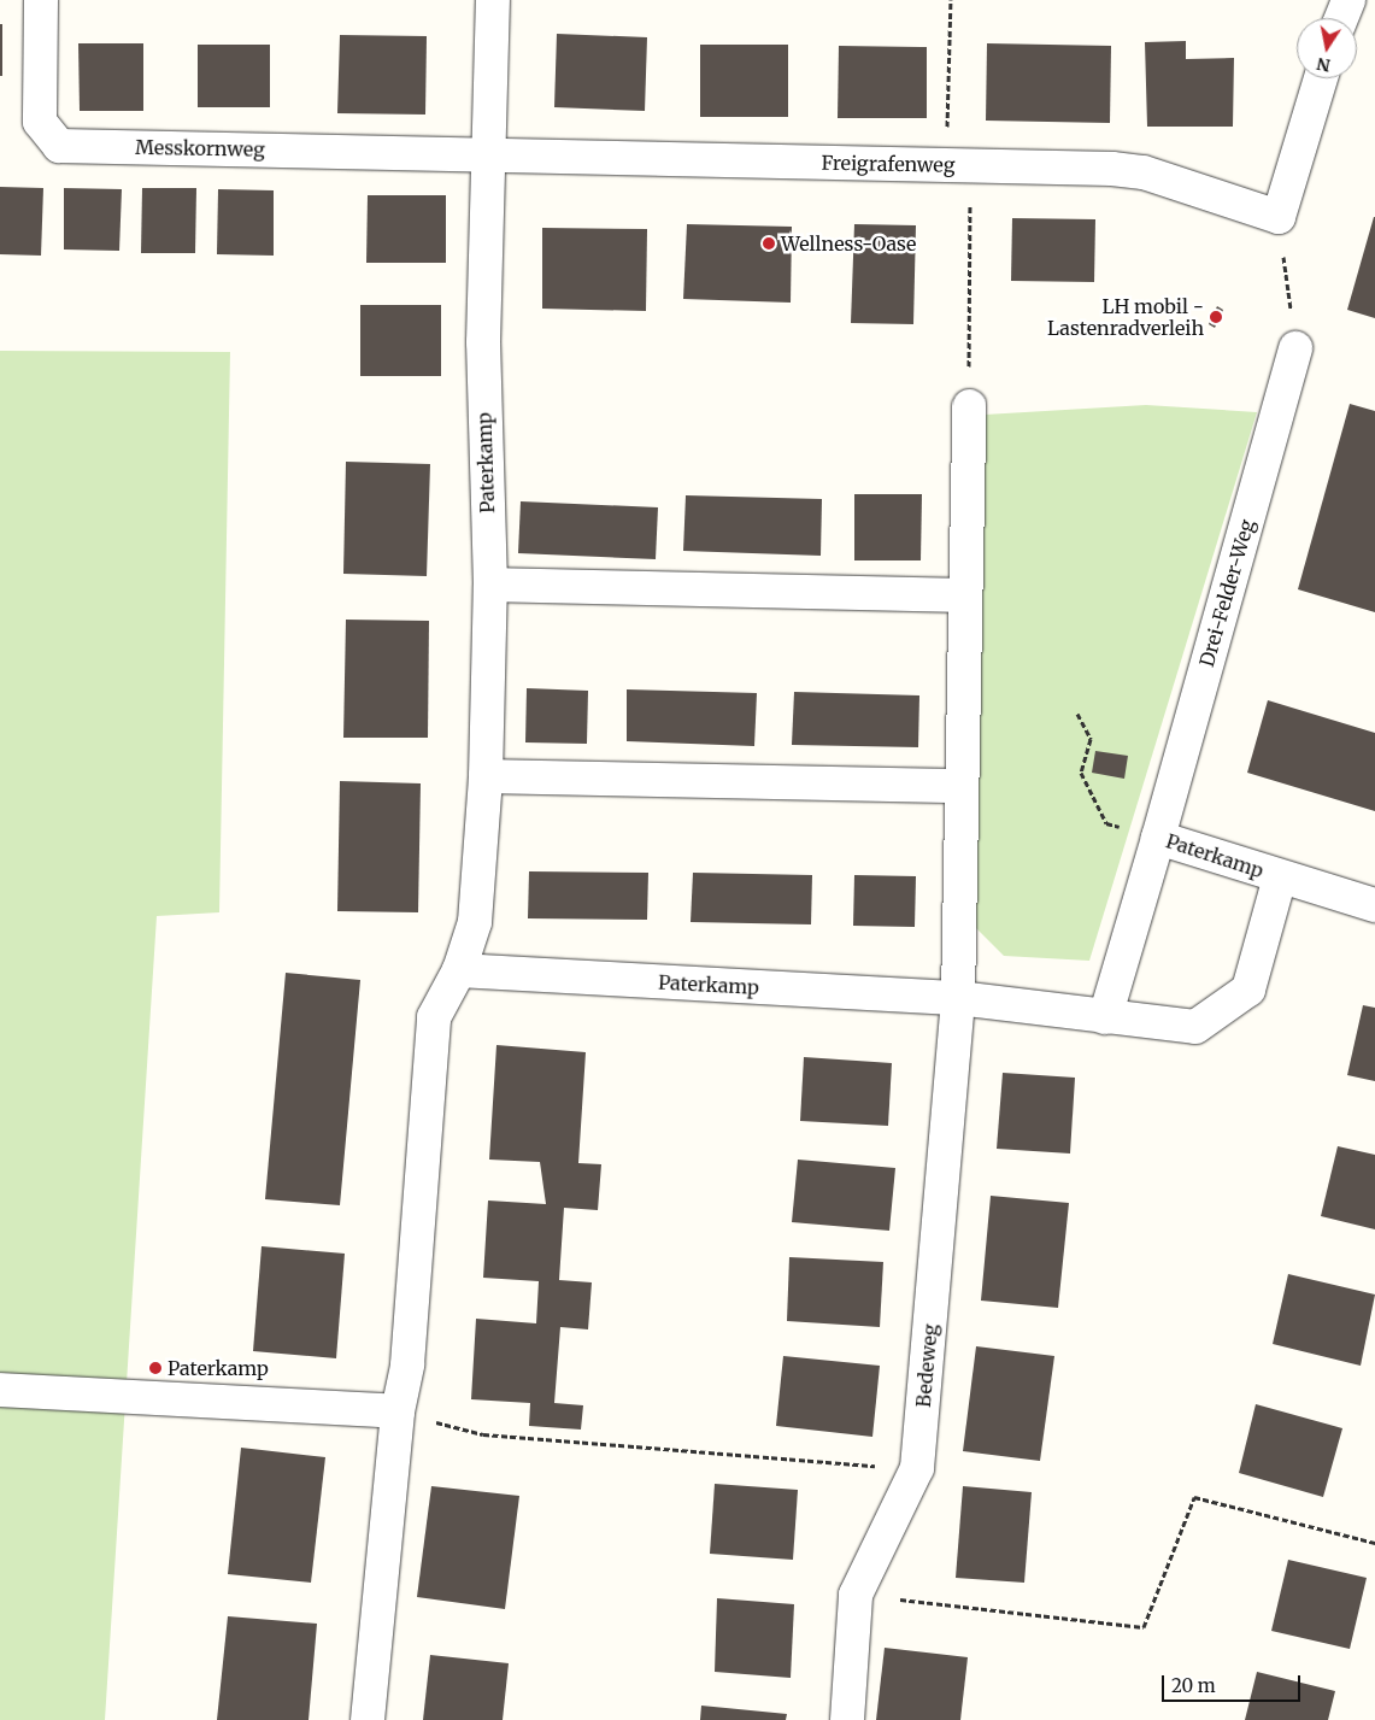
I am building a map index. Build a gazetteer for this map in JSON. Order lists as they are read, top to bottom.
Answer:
{
  "streets": {
    "street": [
      "Messkornweg",
      "Freigrafenweg",
      "Paterkamp",
      "Drei-Felder-Weg",
      "Bedeweg"
    ]
  },
  "crossings": [
    ["Messkornweg", "Freigrafenweg"],
    ["Messkornweg", "Paterkamp"],
    ["Freigrafenweg", "Paterkamp"],
    ["Paterkamp", "Drei-Felder-Weg"],
    ["Paterkamp", "Bedeweg"]
  ],
  "places": ["Wellness-Oase", "LH mobil - Lastenradverleih", "Paterkamp"],
  "scale_bar": "20 m",
  "north": "bottom"
}
